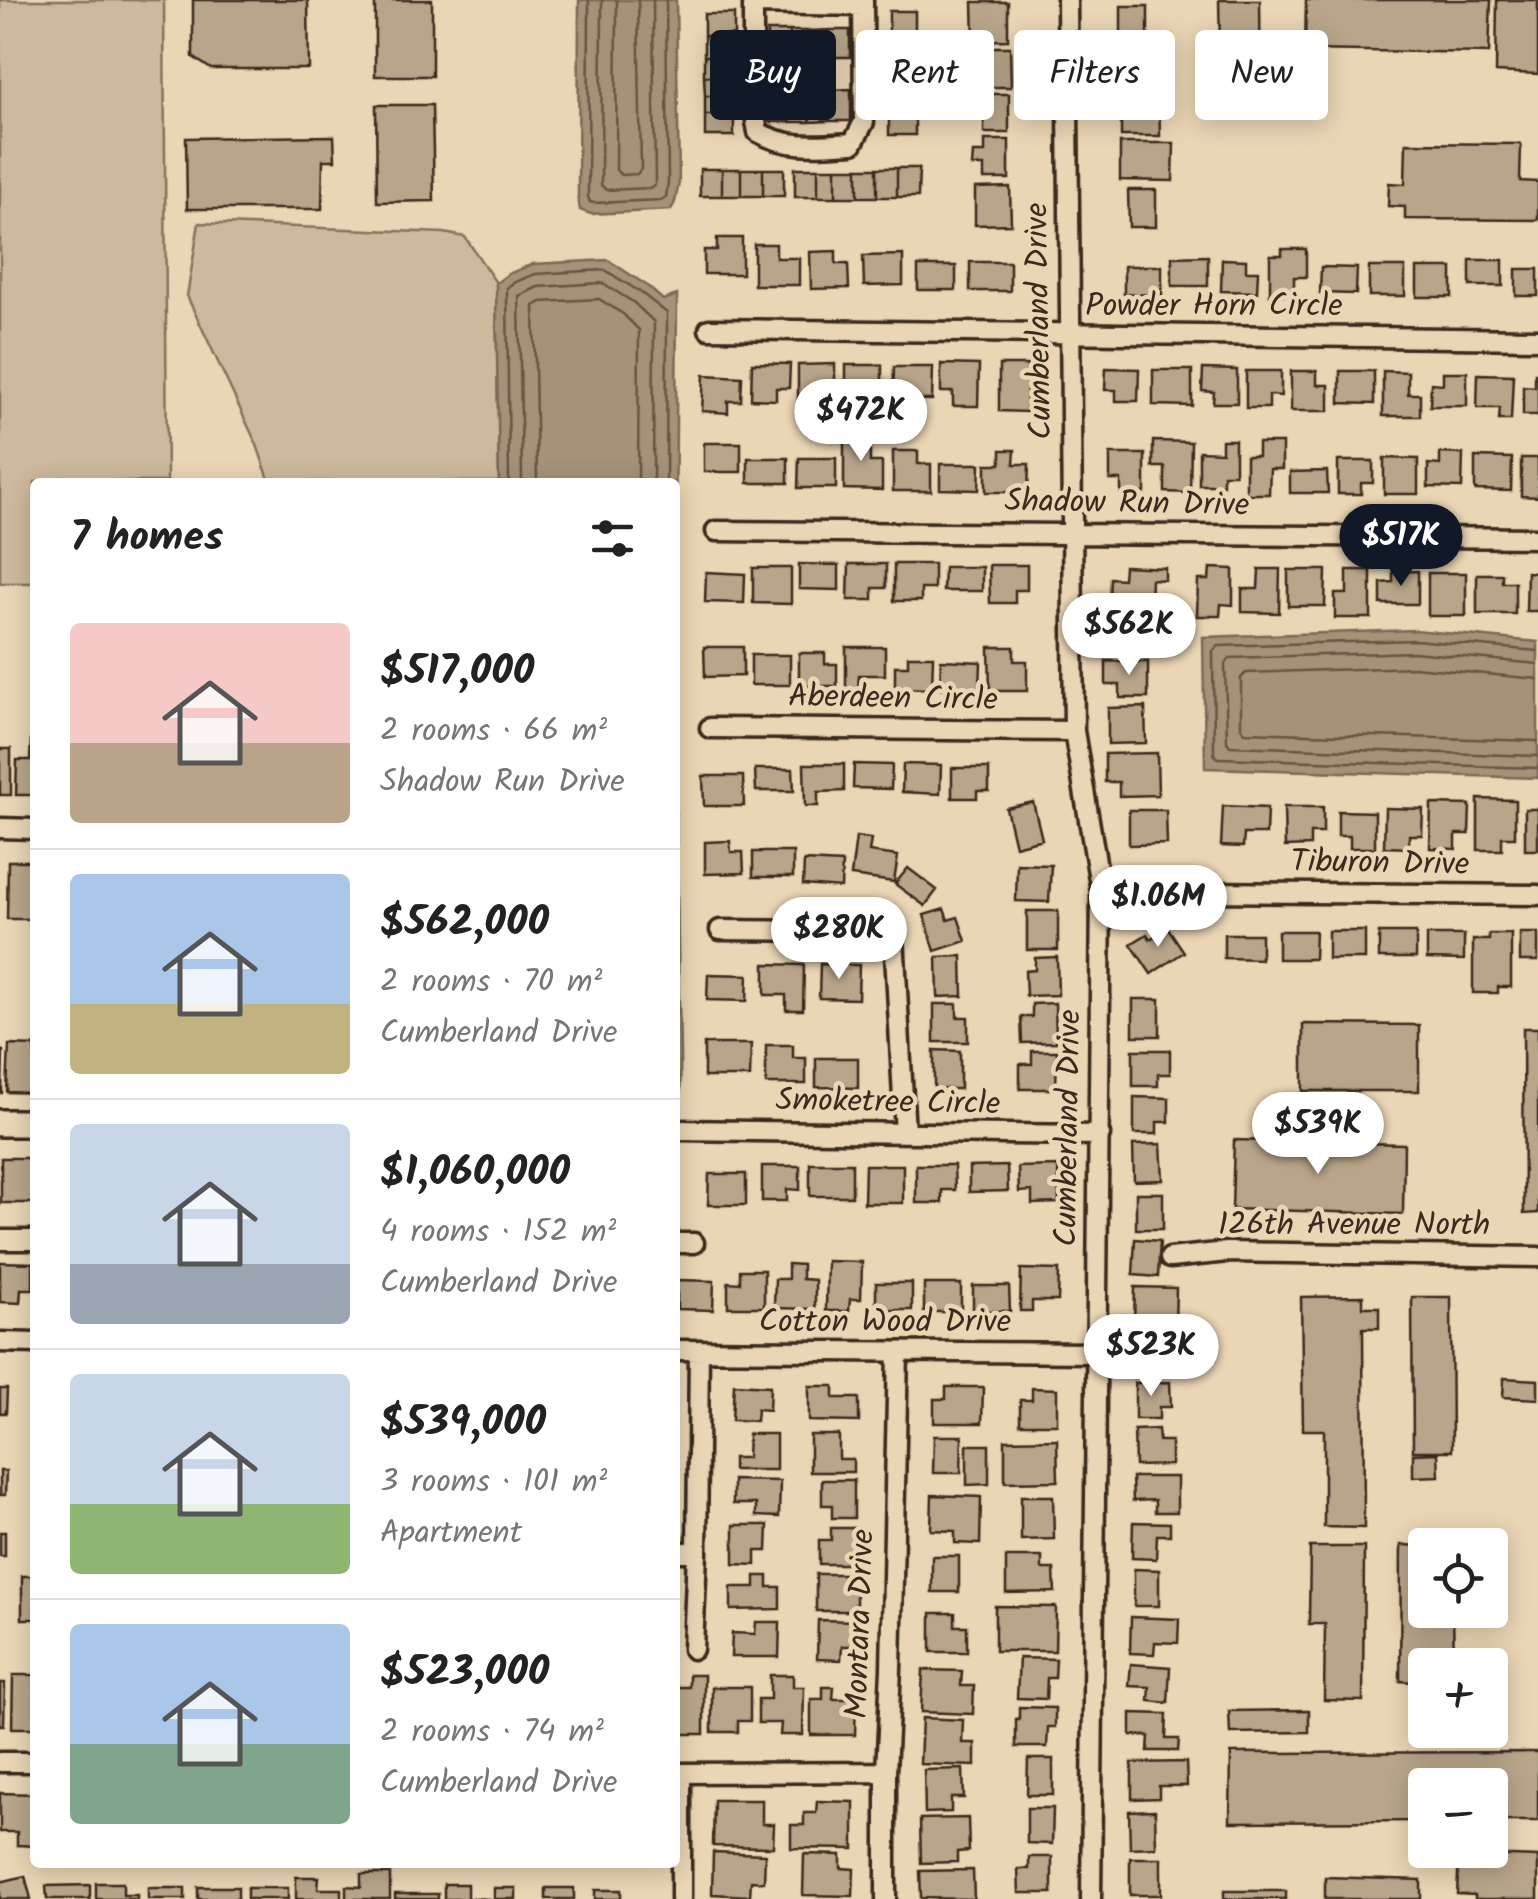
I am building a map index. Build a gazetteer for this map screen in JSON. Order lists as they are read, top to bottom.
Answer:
{
  "streets": {
    "street": [
      "Powder Horn Circle",
      "Cumberland Drive",
      "Shadow Run Drive",
      "Aberdeen Circle",
      "Tiburon Drive",
      "Smoketree Circle",
      "126th Avenue North",
      "Cotton Wood Drive",
      "Montara Drive"
    ]
  },
  "crossings": [
    ["Powder Horn Circle", "Cumberland Drive"],
    ["Cumberland Drive", "Shadow Run Drive"],
    ["Cumberland Drive", "Aberdeen Circle"],
    ["Cumberland Drive", "Tiburon Drive"],
    ["Cumberland Drive", "Smoketree Circle"],
    ["Cumberland Drive", "Cotton Wood Drive"],
    ["Cotton Wood Drive", "Montara Drive"]
  ],
  "page": {
    "chip": [
      "Buy",
      "Rent",
      "Filters",
      "New"
    ],
    "price": [
      "$472K",
      "$517K",
      "$562K",
      "$1.06M",
      "$280K",
      "$539K",
      "$523K"
    ],
    "heading": "7 homes",
    "list": [
      {
        "name": "$517,000",
        "note": "2 rooms · 66 m² · Shadow Run Drive"
      },
      {
        "name": "$562,000",
        "note": "2 rooms · 70 m² · Cumberland Drive"
      },
      {
        "name": "$1,060,000",
        "note": "4 rooms · 152 m² · Cumberland Drive"
      },
      {
        "name": "$539,000",
        "note": "3 rooms · 101 m² · Apartment"
      },
      {
        "name": "$523,000",
        "note": "2 rooms · 74 m² · Cumberland Drive"
      }
    ],
    "map_buttons": ["+", "−"]
  }
}
